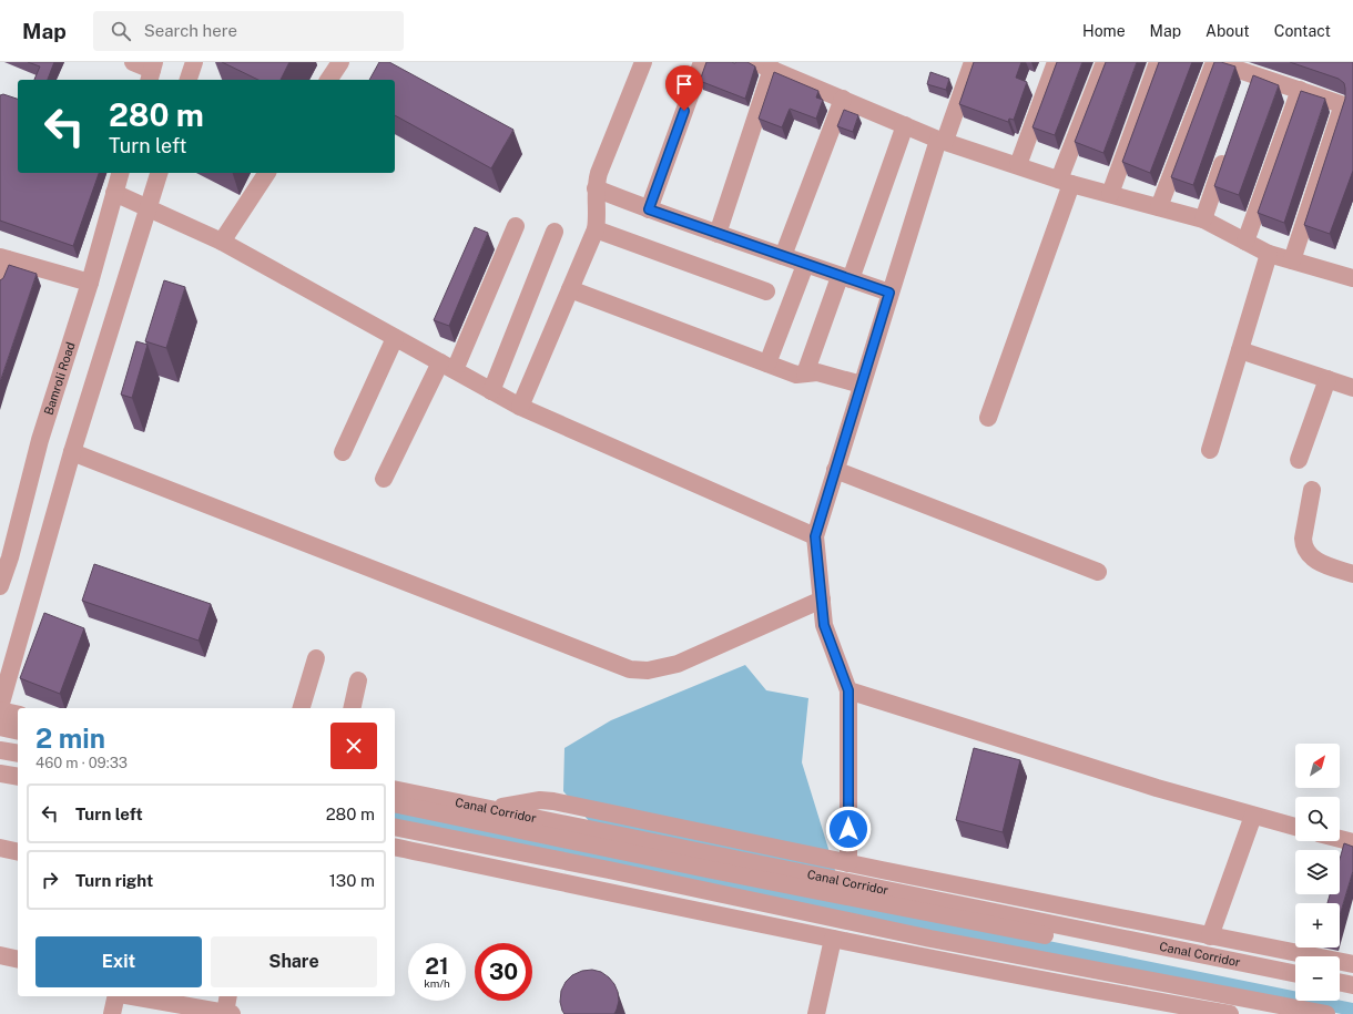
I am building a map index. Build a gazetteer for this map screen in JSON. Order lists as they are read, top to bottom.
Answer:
{
  "streets": {
    "street": ["Bamroli Road", "Canal Corridor"]
  },
  "north": "top right",
  "page": {
    "header": "Map",
    "search": "Search here",
    "nav": [
      "Home",
      "Map",
      "About",
      "Contact"
    ],
    "turn": ["280 m", "Turn left"],
    "heading": ["2 min", "460 m · 09:33"],
    "map_buttons": ["+", "−"],
    "list": [
      {
        "name": "Turn left",
        "value": "280 m"
      },
      {
        "name": "Turn right",
        "value": "130 m"
      }
    ],
    "buttons": ["Exit", "Share"],
    "speed": "21 km/h",
    "limit": "30"
  }
}
